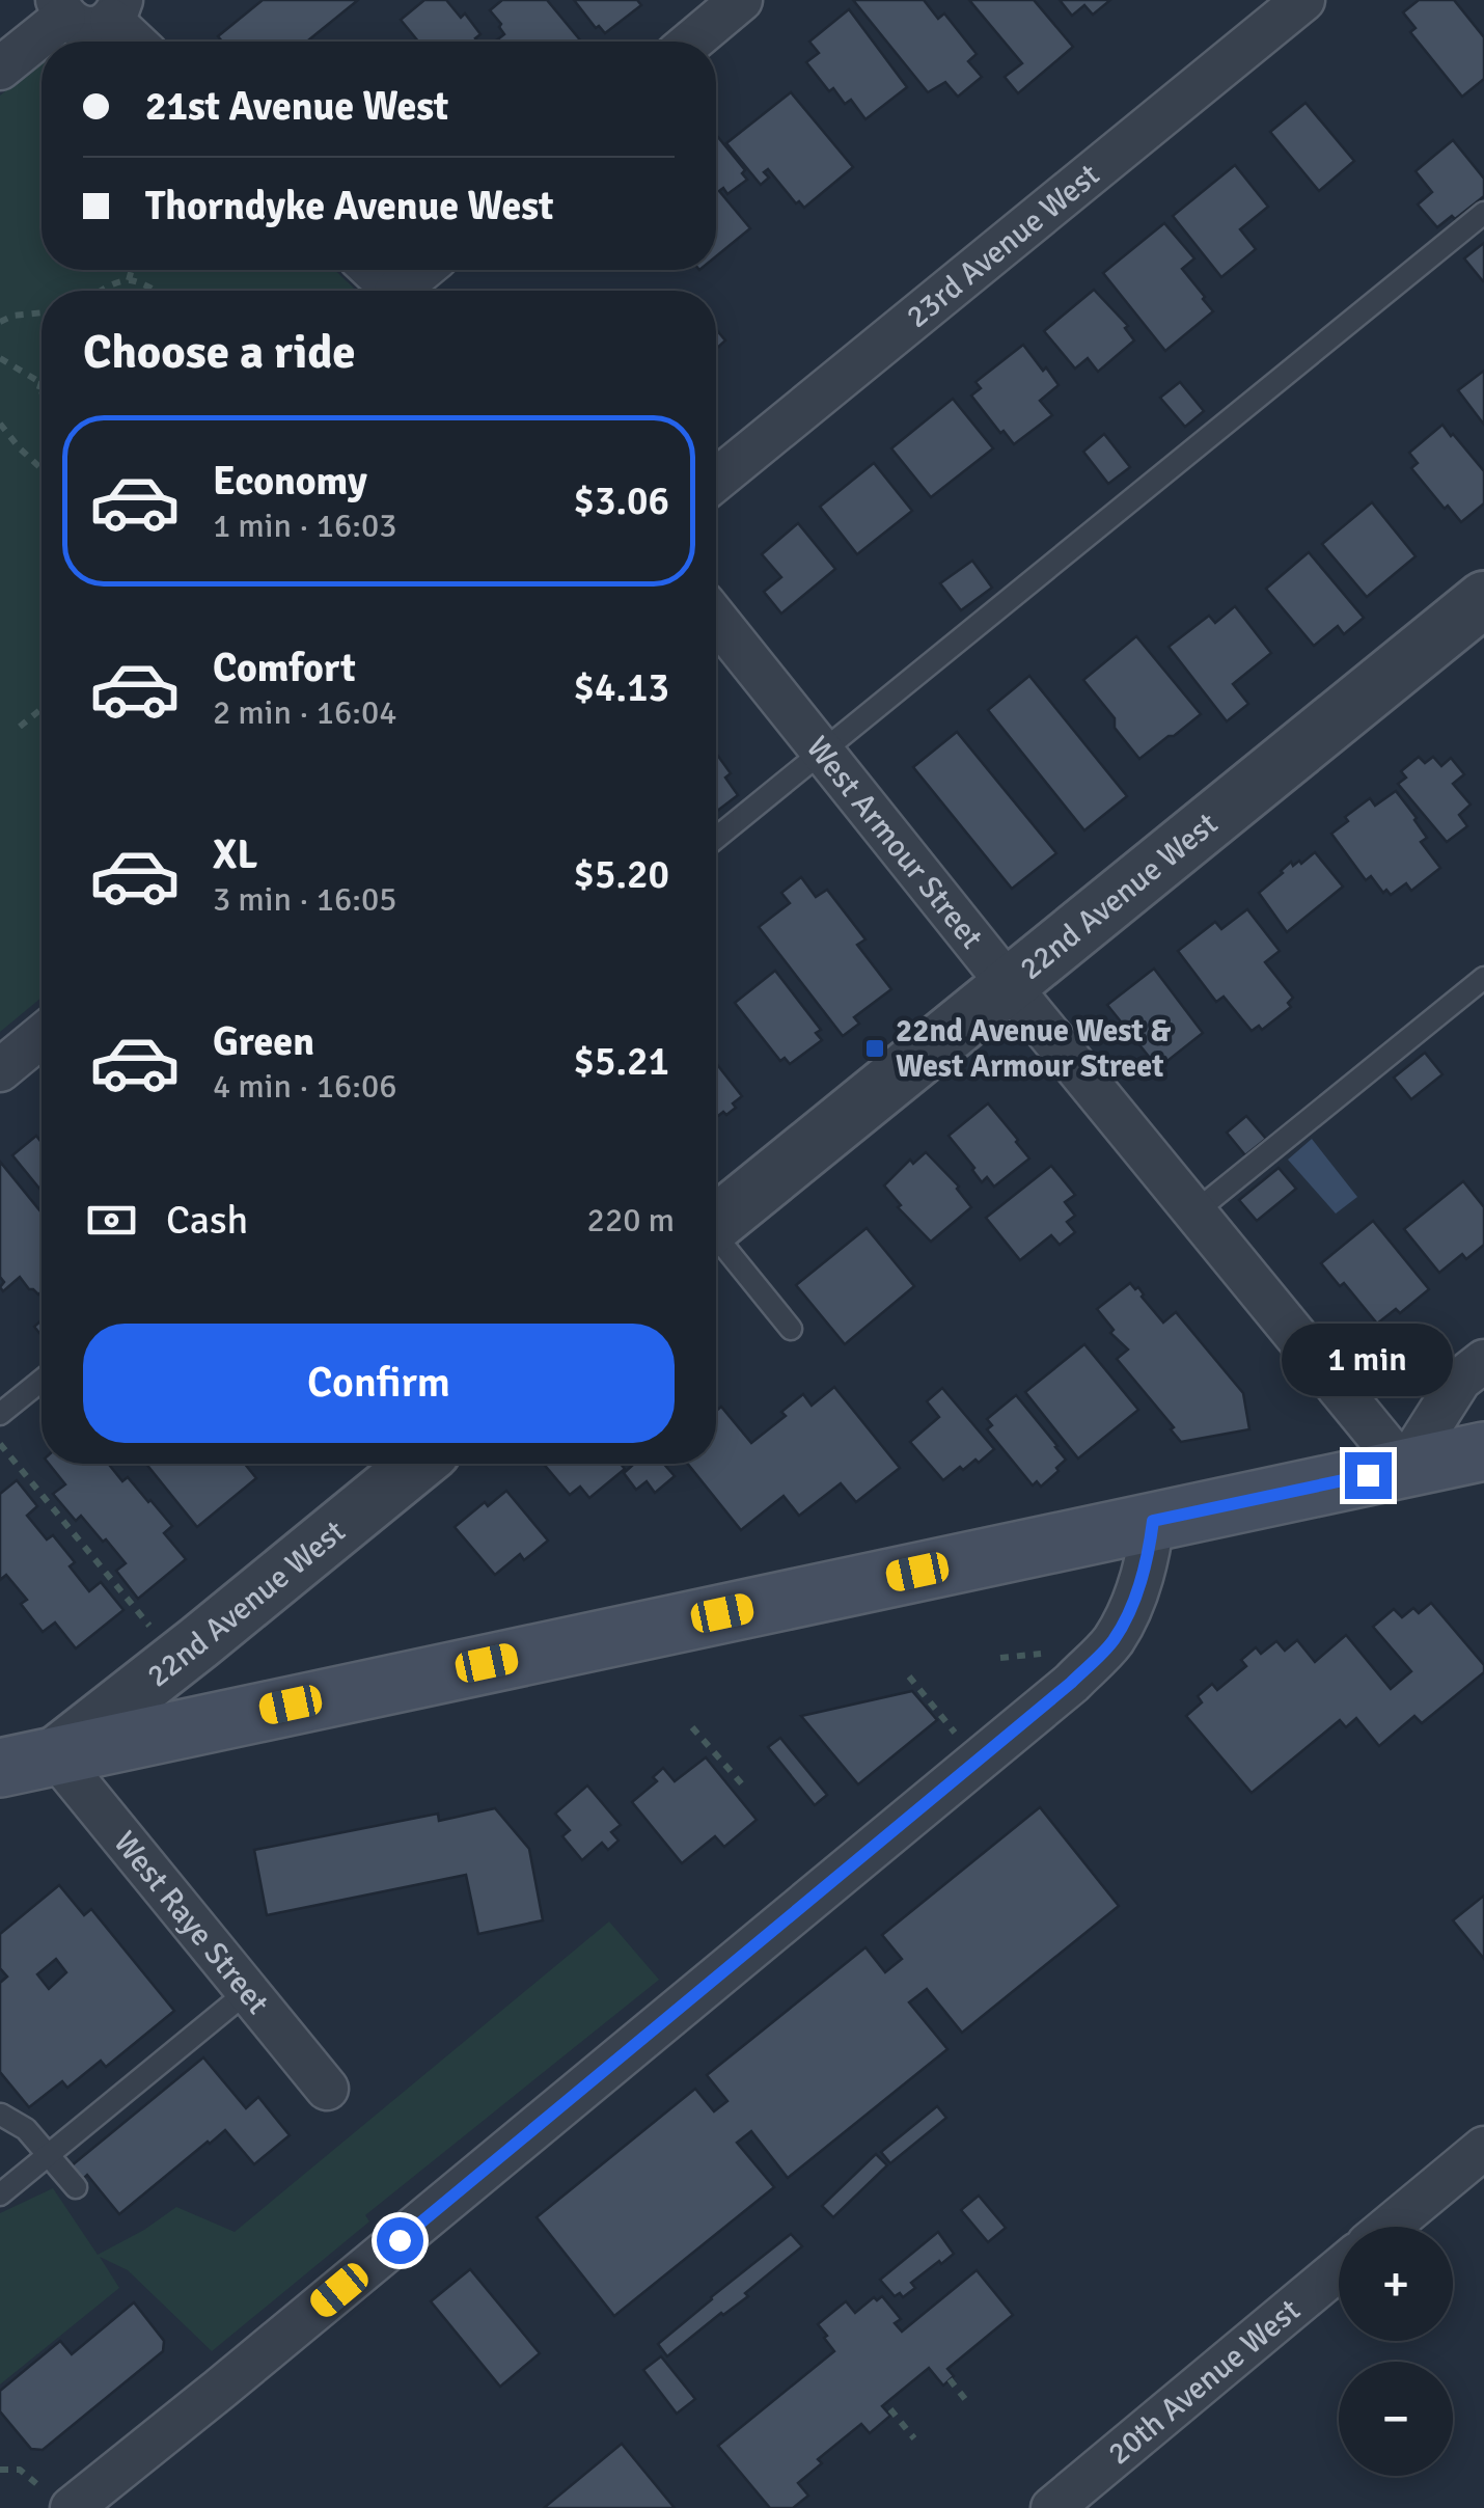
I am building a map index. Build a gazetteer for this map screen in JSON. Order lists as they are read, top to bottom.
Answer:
{
  "streets": {
    "street": [
      "23rd Avenue West",
      "West Armour Street",
      "22nd Avenue West",
      "West Raye Street",
      "20th Avenue West"
    ]
  },
  "crossings": [
    ["West Armour Street", "22nd Avenue West"],
    ["22nd Avenue West", "West Raye Street"]
  ],
  "places": {
    "transit": ["22nd Avenue West & West Armour Street"]
  },
  "page": {
    "banner": ["21st Avenue West", "Thorndyke Avenue West"],
    "heading": "Choose a ride",
    "list": [
      {
        "name": "Economy",
        "note": "1 min · 16:03",
        "value": "$3.06"
      },
      {
        "name": "Comfort",
        "note": "2 min · 16:04",
        "value": "$4.13"
      },
      {
        "name": "XL",
        "note": "3 min · 16:05",
        "value": "$5.20"
      },
      {
        "name": "Green",
        "note": "4 min · 16:06",
        "value": "$5.21"
      }
    ],
    "pay": ["Cash", "220 m"],
    "buttons": "Confirm",
    "bubble": "1 min",
    "map_buttons": ["+", "−"]
  }
}
